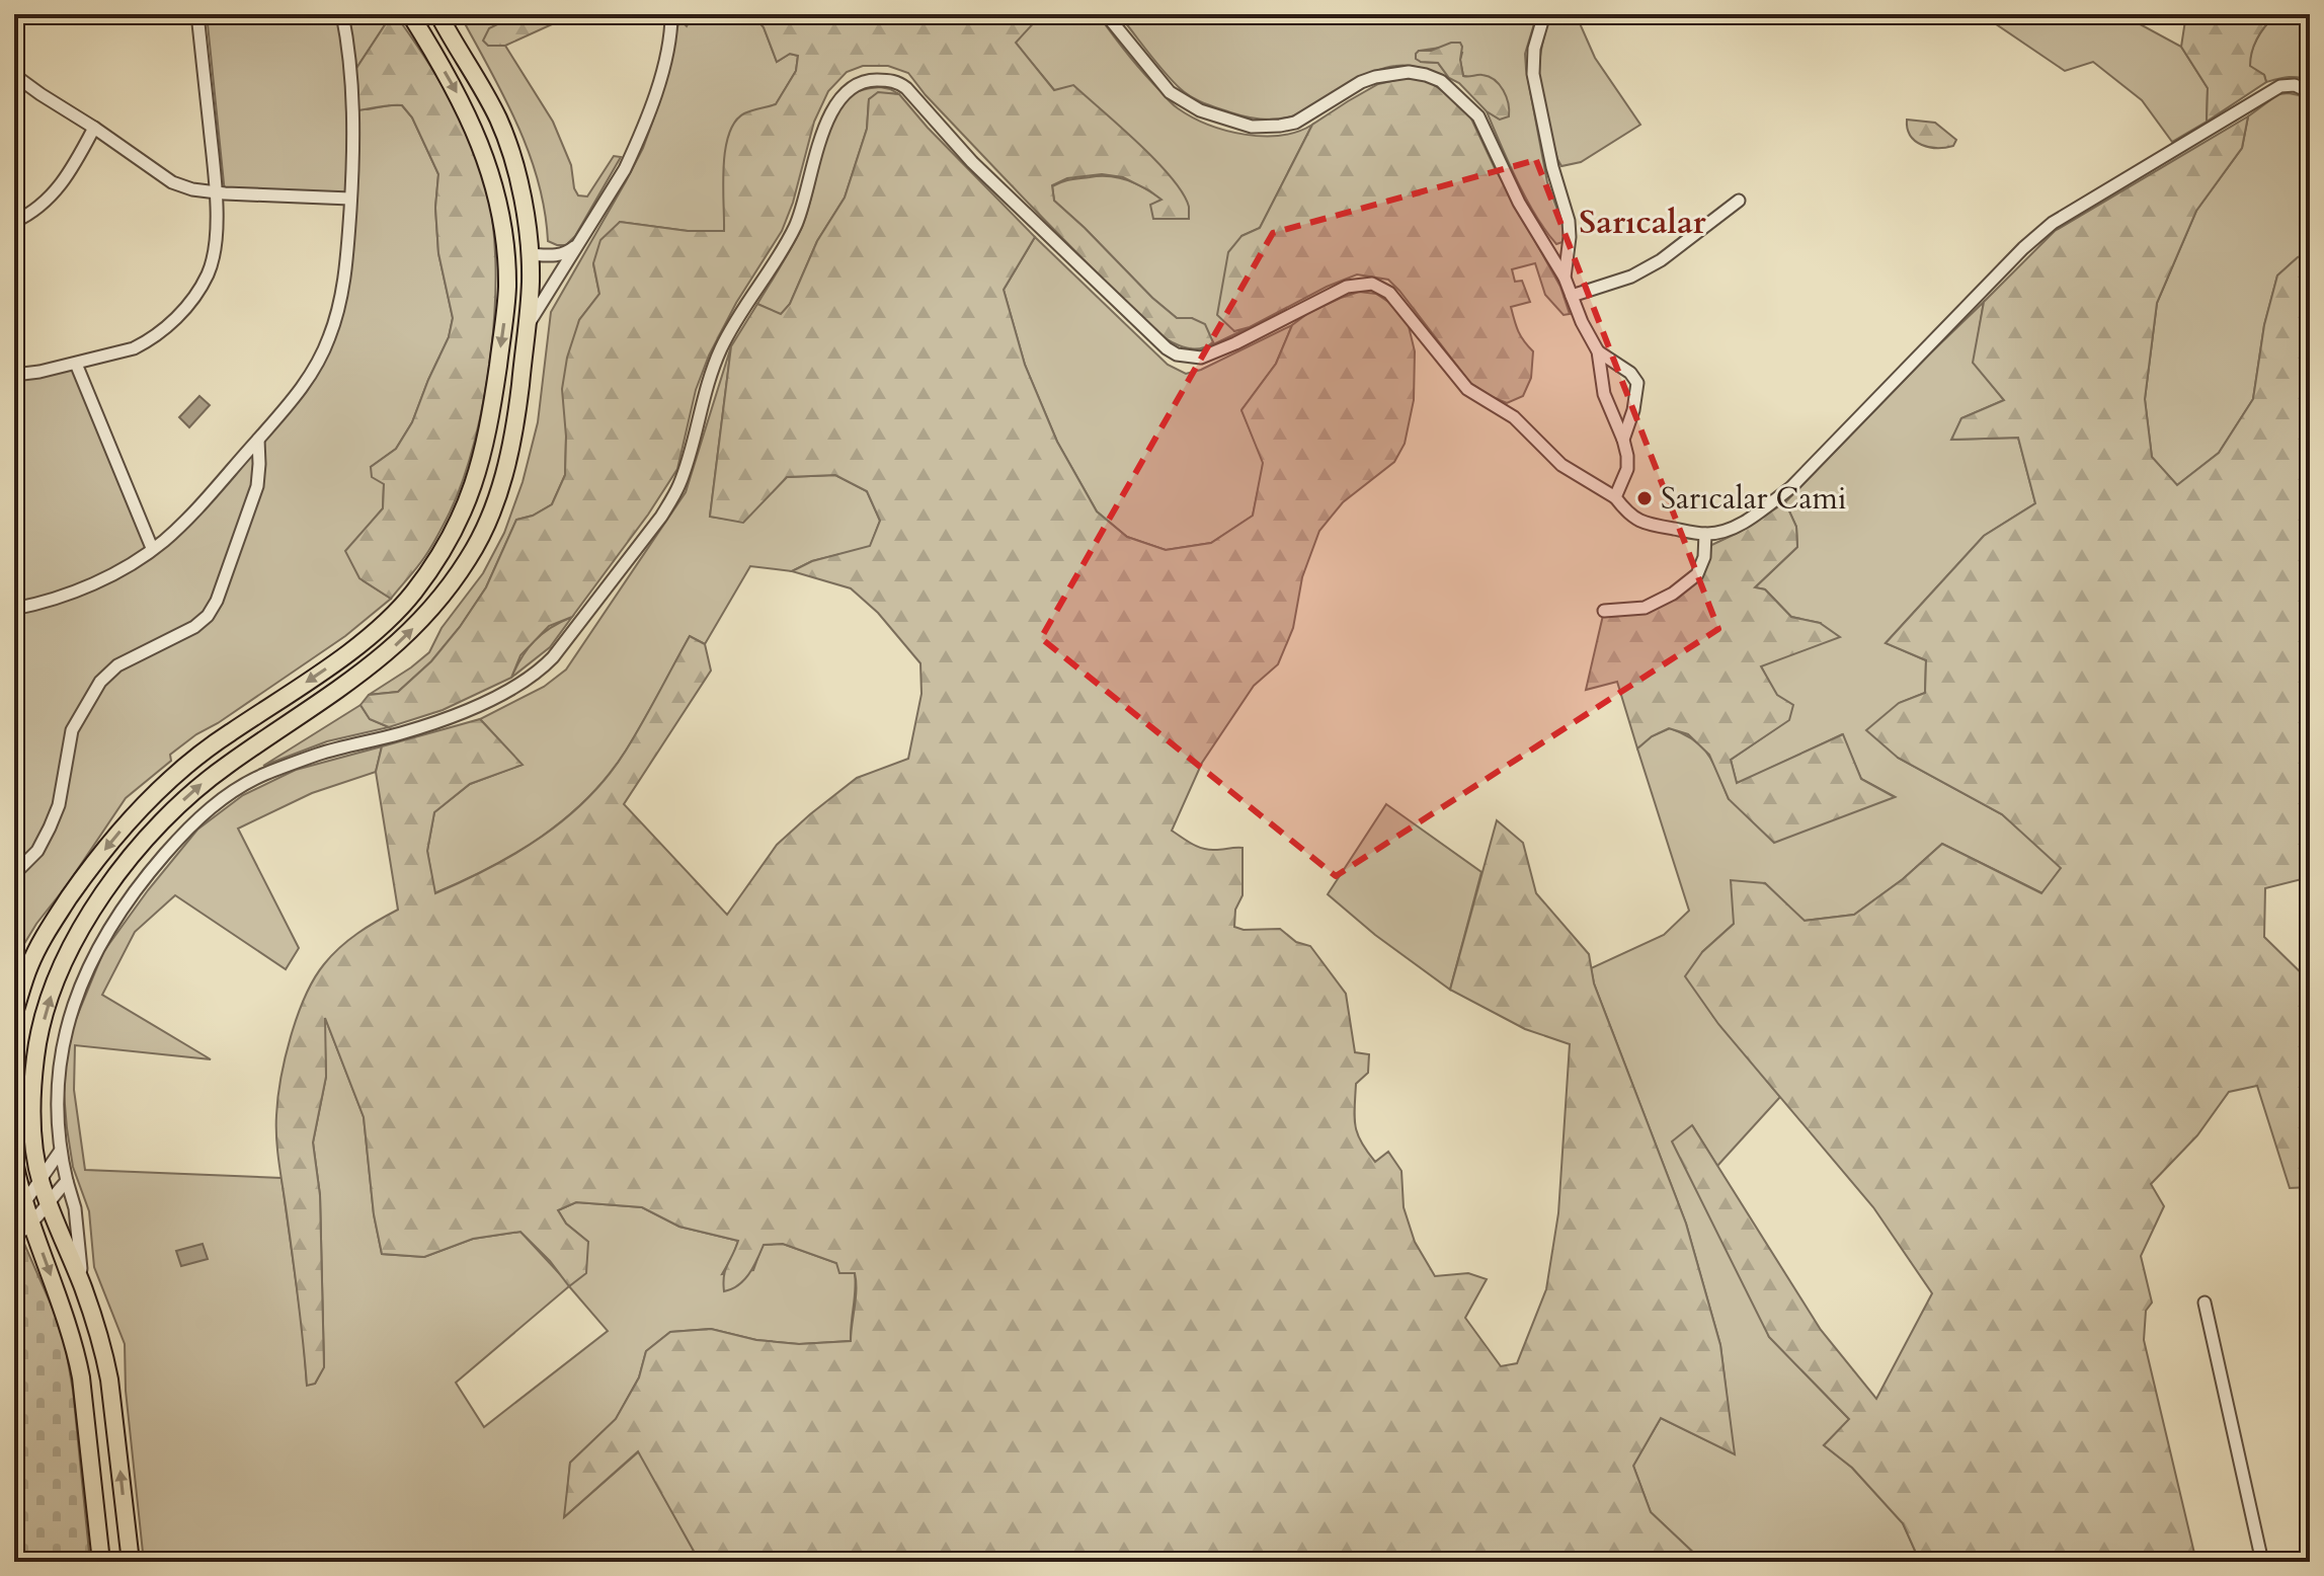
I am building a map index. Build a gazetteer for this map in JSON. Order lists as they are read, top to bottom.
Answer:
{
  "districts": ["Sarıcalar"],
  "places": ["Sarıcalar Cami"]
}
